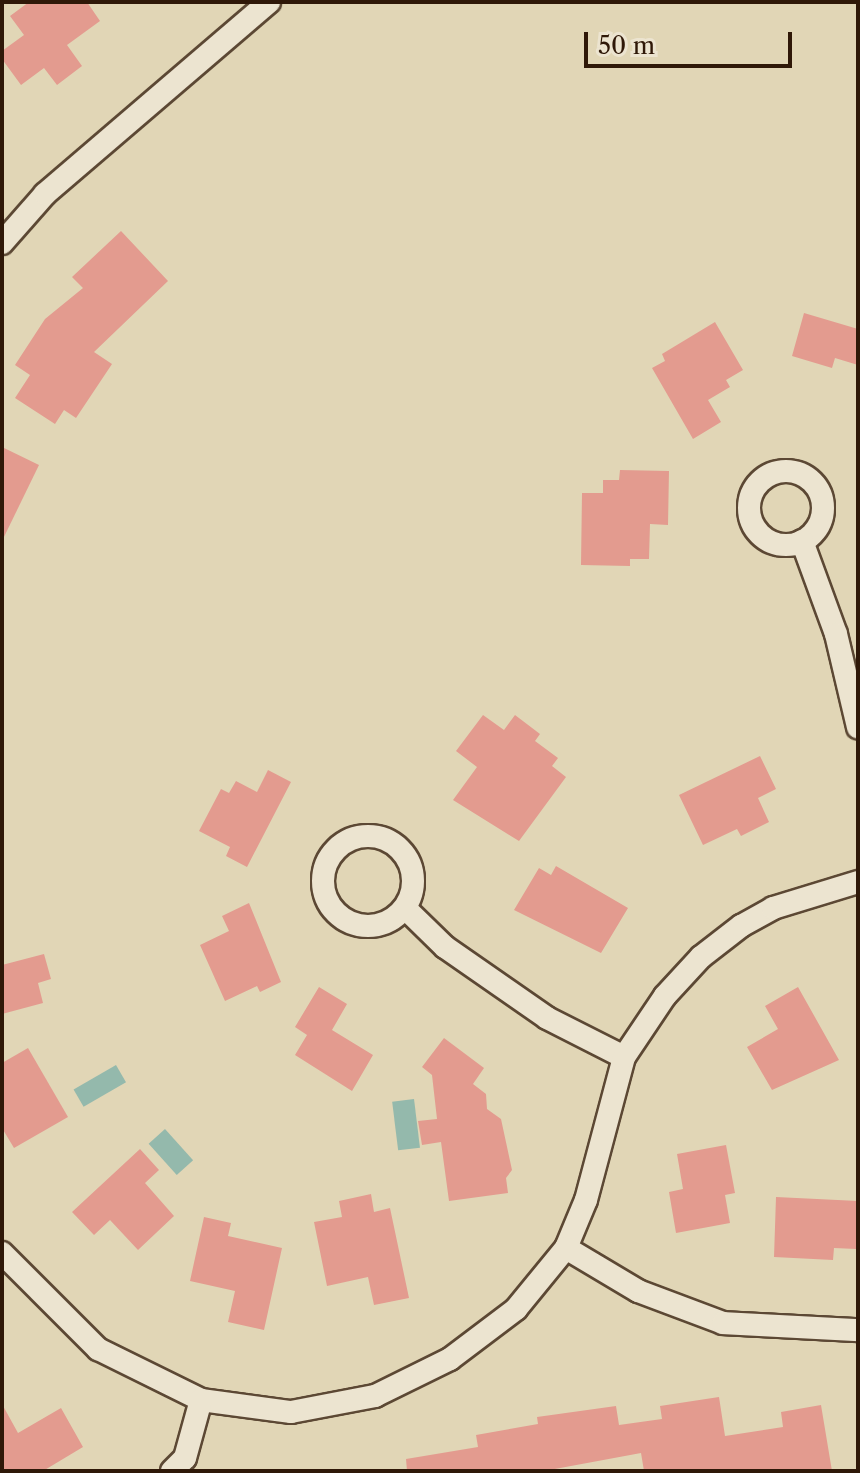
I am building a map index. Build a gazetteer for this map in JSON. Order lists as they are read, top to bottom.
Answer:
{
  "scale_bar": "50 m"
}
